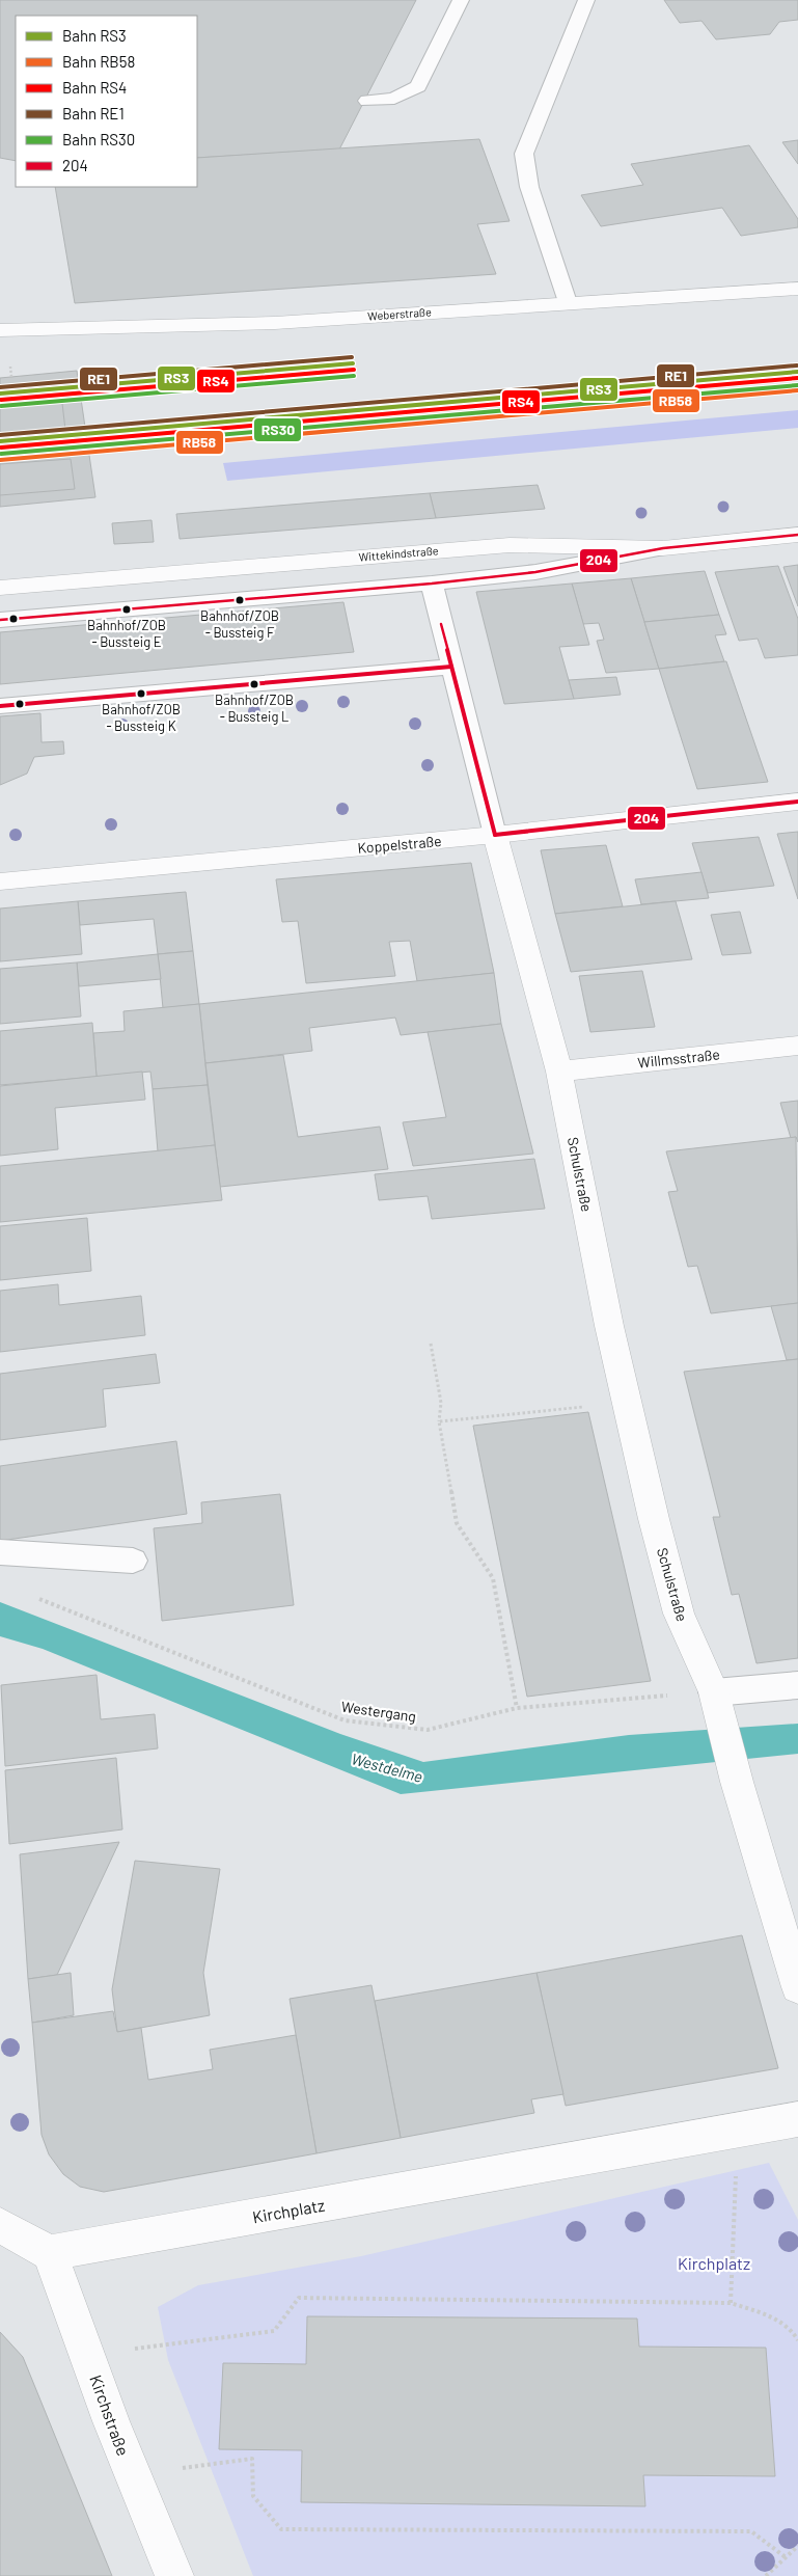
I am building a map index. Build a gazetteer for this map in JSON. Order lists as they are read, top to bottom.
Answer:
{
  "streets": {
    "street": [
      "Weberstraße",
      "Wittekindstraße",
      "Koppelstraße",
      "Willmsstraße",
      "Schulstraße",
      "Kirchplatz",
      "Kirchstraße"
    ],
    "path": ["Westergang"]
  },
  "crossings": [
    ["Koppelstraße", "Schulstraße"],
    ["Willmsstraße", "Schulstraße"],
    ["Schulstraße", "Westergang"],
    ["Kirchplatz", "Kirchstraße"]
  ],
  "water": ["Westdelme"],
  "parks": ["Kirchplatz"],
  "places": [
    "Bahnhof/ZOB - Bussteig F",
    "Bahnhof/ZOB - Bussteig E",
    "Bahnhof/ZOB - Bussteig L",
    "Bahnhof/ZOB - Bussteig K"
  ],
  "lines": [
    "rail line RE1",
    "rail line RS3",
    "rail line RS4",
    "rail line RS30",
    "rail line RB58",
    "transit line 204"
  ],
  "legend": [
    "Bahn RS3",
    "Bahn RB58",
    "Bahn RS4",
    "Bahn RE1",
    "Bahn RS30",
    "204"
  ]
}
